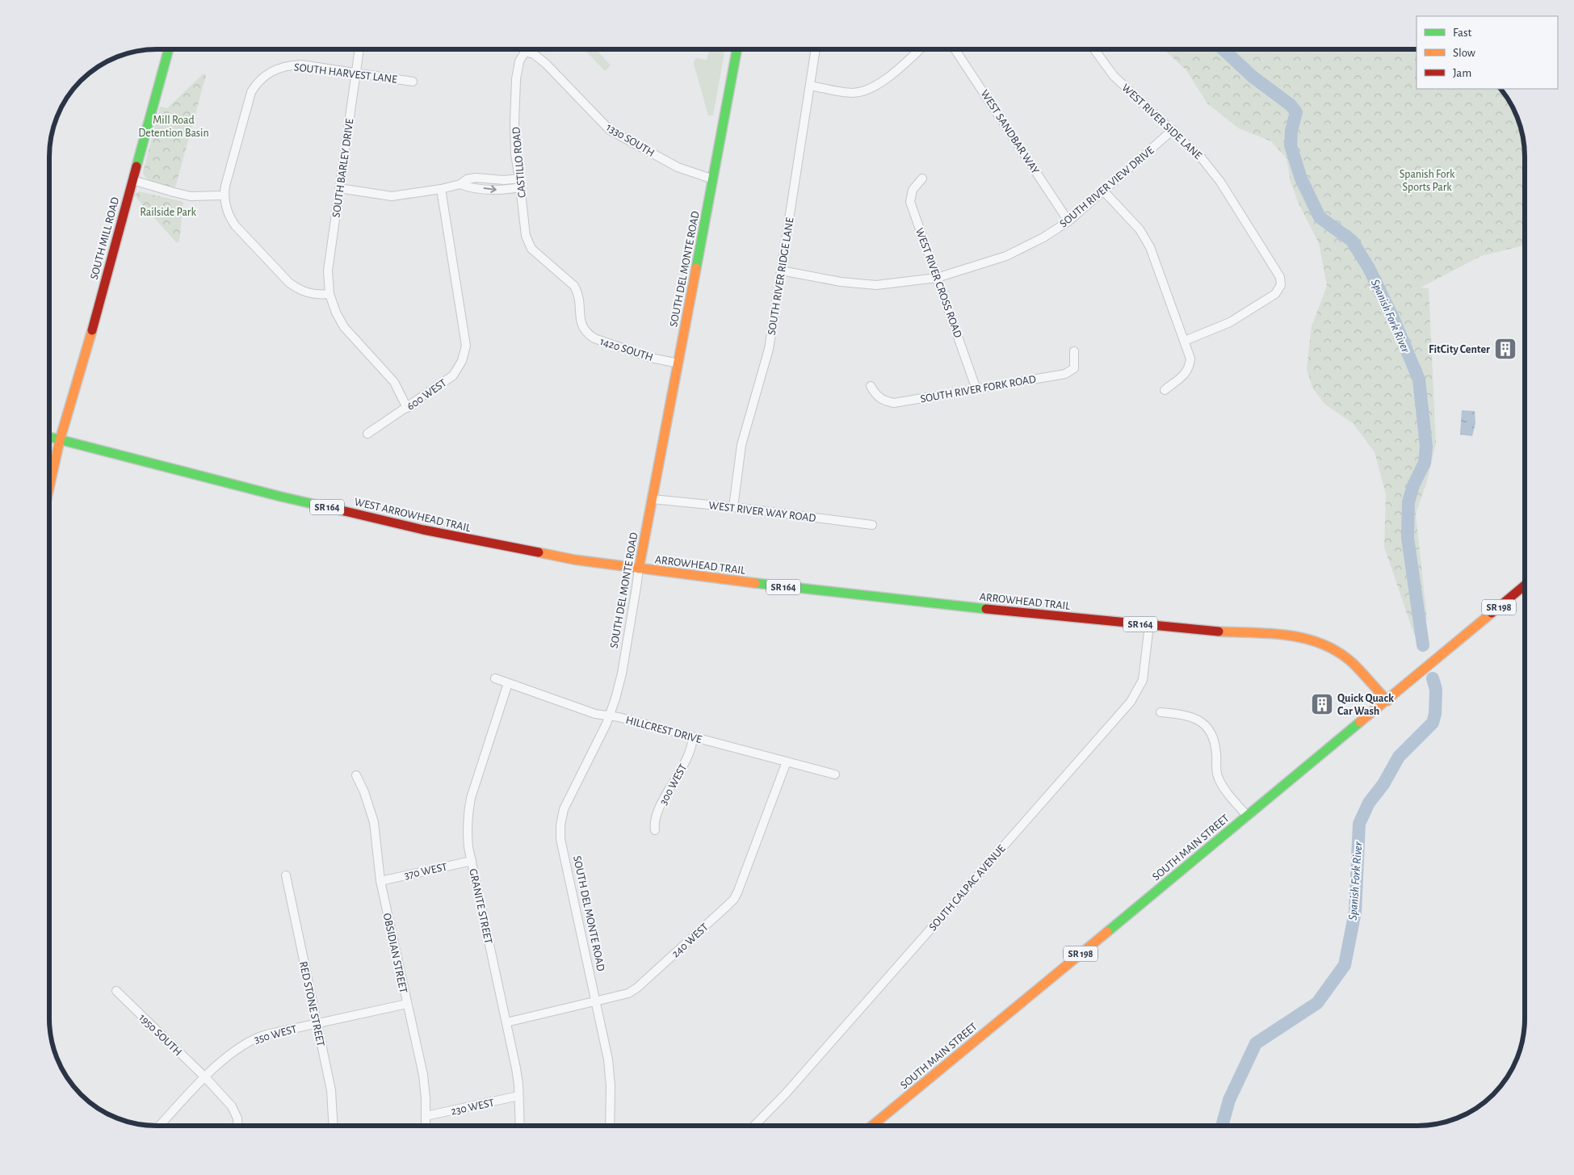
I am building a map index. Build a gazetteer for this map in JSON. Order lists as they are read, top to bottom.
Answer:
{
  "streets": {
    "main road": [
      "SOUTH MILL ROAD",
      "SOUTH DEL MONTE ROAD",
      "SR 164",
      "WEST ARROWHEAD TRAIL",
      "ARROWHEAD TRAIL",
      "SR 198",
      "SOUTH MAIN STREET"
    ],
    "street": [
      "SOUTH HARVEST LANE",
      "WEST RIVER SIDE LANE",
      "WEST SANDBAR WAY",
      "1330 SOUTH",
      "CASTILLO ROAD",
      "SOUTH BARLEY DRIVE",
      "SOUTH RIVER VIEW DRIVE",
      "SOUTH RIVER RIDGE LANE",
      "WEST RIVER CROSS ROAD",
      "1420 SOUTH",
      "SOUTH RIVER FORK ROAD",
      "600 WEST",
      "WEST RIVER WAY ROAD",
      "HILLCREST DRIVE",
      "300 WEST",
      "370 WEST",
      "SOUTH CALPAC AVENUE",
      "GRANITE STREET",
      "240 WEST",
      "OBSIDIAN STREET",
      "RED STONE STREET",
      "350 WEST",
      "1950 SOUTH",
      "230 WEST"
    ]
  },
  "crossings": [
    ["SOUTH HARVEST LANE", "SOUTH BARLEY DRIVE"],
    ["WEST RIVER SIDE LANE", "SOUTH RIVER VIEW DRIVE"],
    ["WEST SANDBAR WAY", "SOUTH RIVER VIEW DRIVE"],
    ["1330 SOUTH", "CASTILLO ROAD"],
    ["1330 SOUTH", "SOUTH DEL MONTE ROAD"],
    ["CASTILLO ROAD", "1420 SOUTH"],
    ["SOUTH BARLEY DRIVE", "600 WEST"],
    ["SOUTH RIVER VIEW DRIVE", "SOUTH RIVER RIDGE LANE"],
    ["SOUTH RIVER VIEW DRIVE", "WEST RIVER CROSS ROAD"],
    ["SOUTH MILL ROAD", "WEST ARROWHEAD TRAIL"],
    ["SOUTH DEL MONTE ROAD", "1420 SOUTH"],
    ["SOUTH DEL MONTE ROAD", "WEST RIVER WAY ROAD"],
    ["SOUTH DEL MONTE ROAD", "WEST ARROWHEAD TRAIL"],
    ["SOUTH DEL MONTE ROAD", "ARROWHEAD TRAIL"],
    ["SOUTH DEL MONTE ROAD", "HILLCREST DRIVE"],
    ["SOUTH DEL MONTE ROAD", "240 WEST"],
    ["SOUTH RIVER RIDGE LANE", "WEST RIVER WAY ROAD"],
    ["WEST RIVER CROSS ROAD", "SOUTH RIVER FORK ROAD"],
    ["WEST ARROWHEAD TRAIL", "ARROWHEAD TRAIL"],
    ["ARROWHEAD TRAIL", "SOUTH MAIN STREET"],
    ["ARROWHEAD TRAIL", "SOUTH CALPAC AVENUE"],
    ["HILLCREST DRIVE", "300 WEST"],
    ["HILLCREST DRIVE", "GRANITE STREET"],
    ["HILLCREST DRIVE", "240 WEST"],
    ["370 WEST", "GRANITE STREET"],
    ["370 WEST", "OBSIDIAN STREET"],
    ["GRANITE STREET", "240 WEST"],
    ["GRANITE STREET", "230 WEST"],
    ["OBSIDIAN STREET", "350 WEST"],
    ["OBSIDIAN STREET", "230 WEST"],
    ["RED STONE STREET", "350 WEST"],
    ["350 WEST", "1950 SOUTH"]
  ],
  "water": ["Spanish Fork River"],
  "parks": ["Mill Road Detention Basin", "Spanish Fork Sports Park", "Railside Park"],
  "places": {
    "building": ["FitCity Center", "Quick Quack Car Wash"]
  },
  "legend": ["Fast", "Slow", "Jam"]
}
